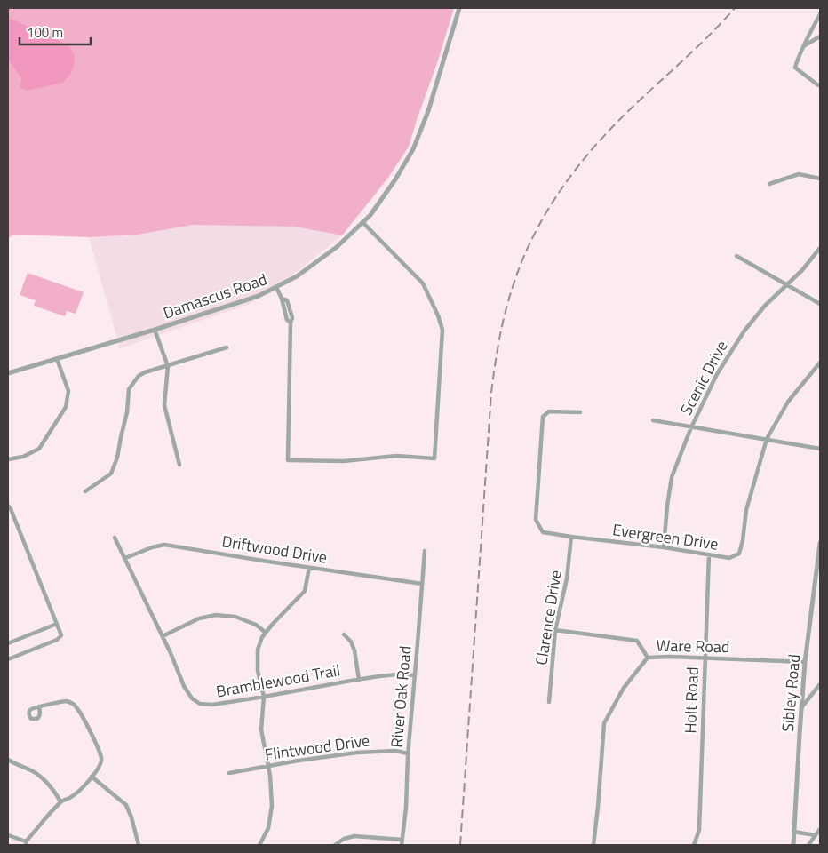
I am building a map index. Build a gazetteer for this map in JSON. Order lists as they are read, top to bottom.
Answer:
{
  "streets": {
    "street": [
      "Damascus Road",
      "Scenic Drive",
      "Evergreen Drive",
      "Driftwood Drive",
      "Clarence Drive",
      "Ware Road",
      "Bramblewood Trail",
      "Sibley Road",
      "River Oak Road",
      "Holt Road",
      "Flintwood Drive"
    ]
  },
  "crossings": [
    ["Scenic Drive", "Evergreen Drive"],
    ["Evergreen Drive", "Clarence Drive"],
    ["Evergreen Drive", "Holt Road"],
    ["Driftwood Drive", "Bramblewood Trail"],
    ["Driftwood Drive", "River Oak Road"],
    ["Ware Road", "Sibley Road"],
    ["Ware Road", "Holt Road"],
    ["Bramblewood Trail", "River Oak Road"],
    ["River Oak Road", "Flintwood Drive"]
  ],
  "scale_bar": "100 m"
}
